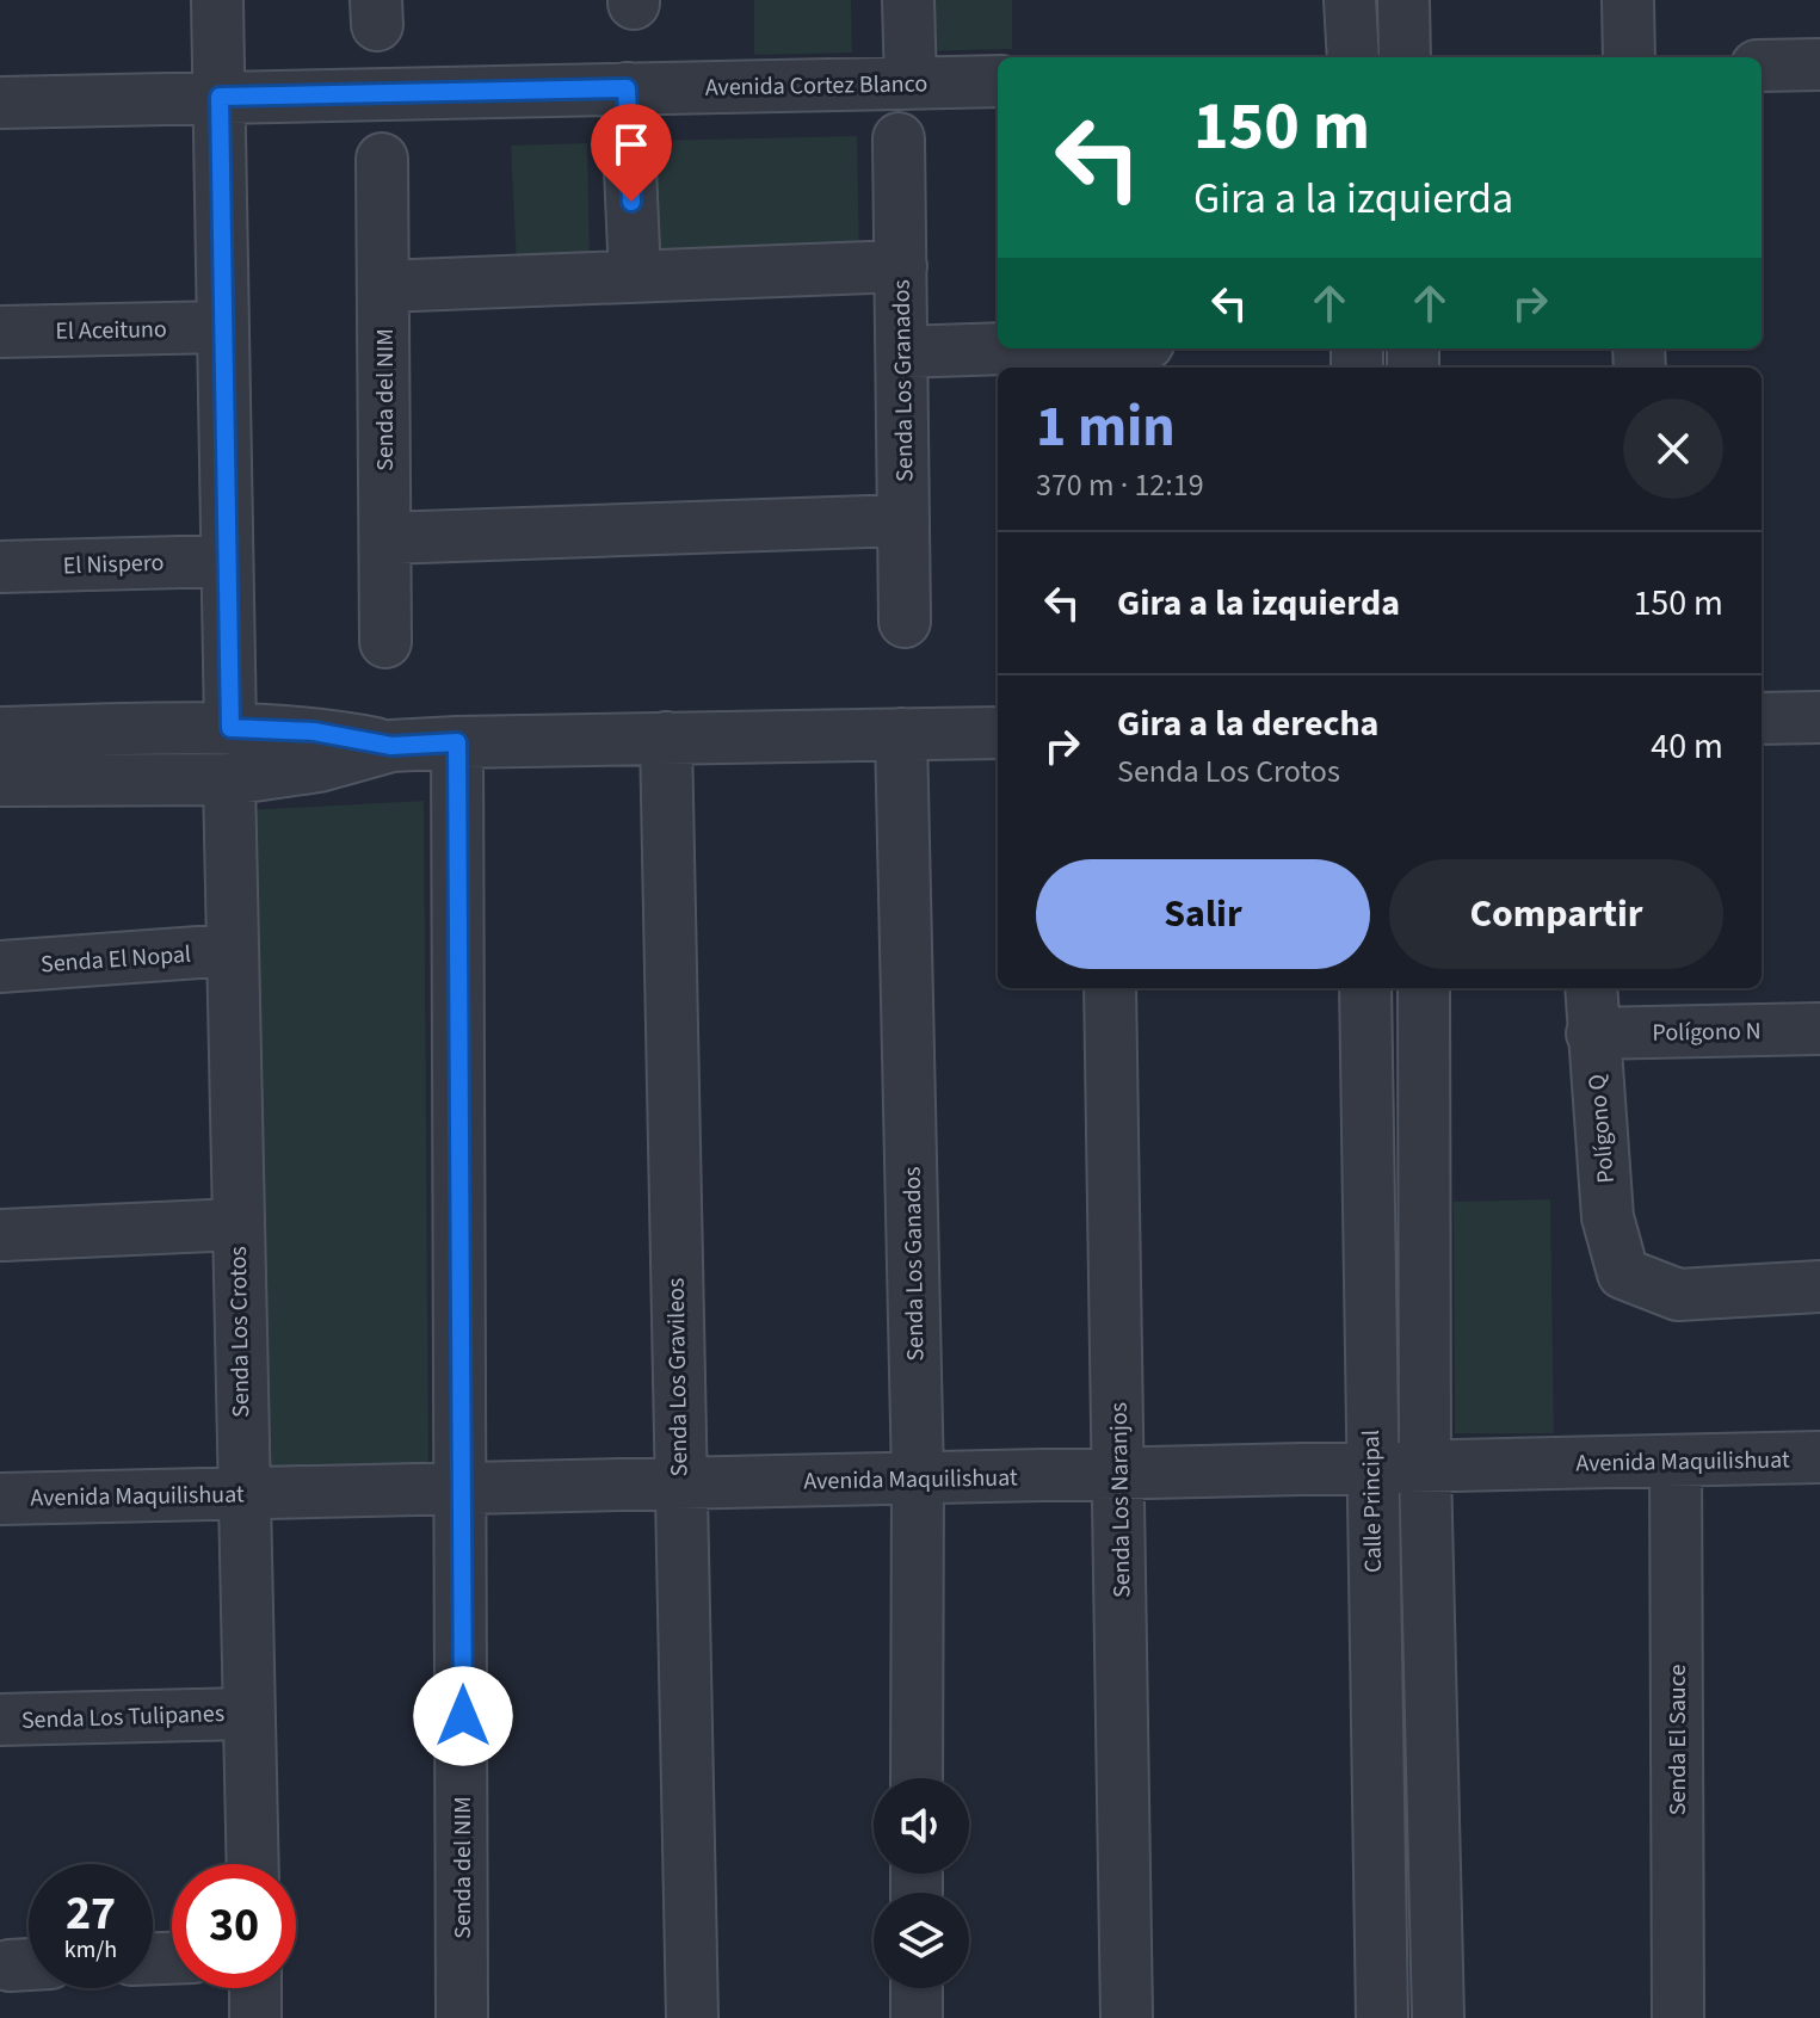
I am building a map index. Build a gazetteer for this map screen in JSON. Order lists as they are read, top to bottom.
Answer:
{
  "streets": {
    "street": [
      "Avenida Cortez Blanco",
      "El Aceituno",
      "Senda Los Granados",
      "Senda del NIM",
      "El Nispero",
      "Senda El Nopal",
      "Polígono N",
      "Polígono Q",
      "Senda Los Ganados",
      "Senda Los Crotos",
      "Senda Los Gravileos",
      "Avenida Maquilishuat",
      "Senda Los Naranjos",
      "Calle Principal",
      "Senda Los Tulipanes",
      "Senda El Sauce"
    ]
  },
  "crossings": [
    ["Senda del NIM", "Avenida Maquilishuat"],
    ["Senda El Nopal", "Senda Los Crotos"],
    ["Polígono N", "Polígono Q"],
    ["Senda Los Ganados", "Avenida Maquilishuat"],
    ["Senda Los Crotos", "Avenida Maquilishuat"],
    ["Senda Los Crotos", "Senda Los Tulipanes"],
    ["Senda Los Gravileos", "Avenida Maquilishuat"],
    ["Avenida Maquilishuat", "Senda Los Naranjos"],
    ["Avenida Maquilishuat", "Calle Principal"],
    ["Avenida Maquilishuat", "Senda El Sauce"]
  ],
  "page": {
    "turn": ["150 m", "Gira a la izquierda"],
    "heading": ["1 min", "370 m · 12:19"],
    "list": [
      {
        "name": "Gira a la izquierda",
        "value": "150 m"
      },
      {
        "name": "Gira a la derecha",
        "note": "Senda Los Crotos",
        "value": "40 m"
      }
    ],
    "buttons": ["Salir", "Compartir"],
    "speed": "27 km/h",
    "limit": "30"
  }
}
